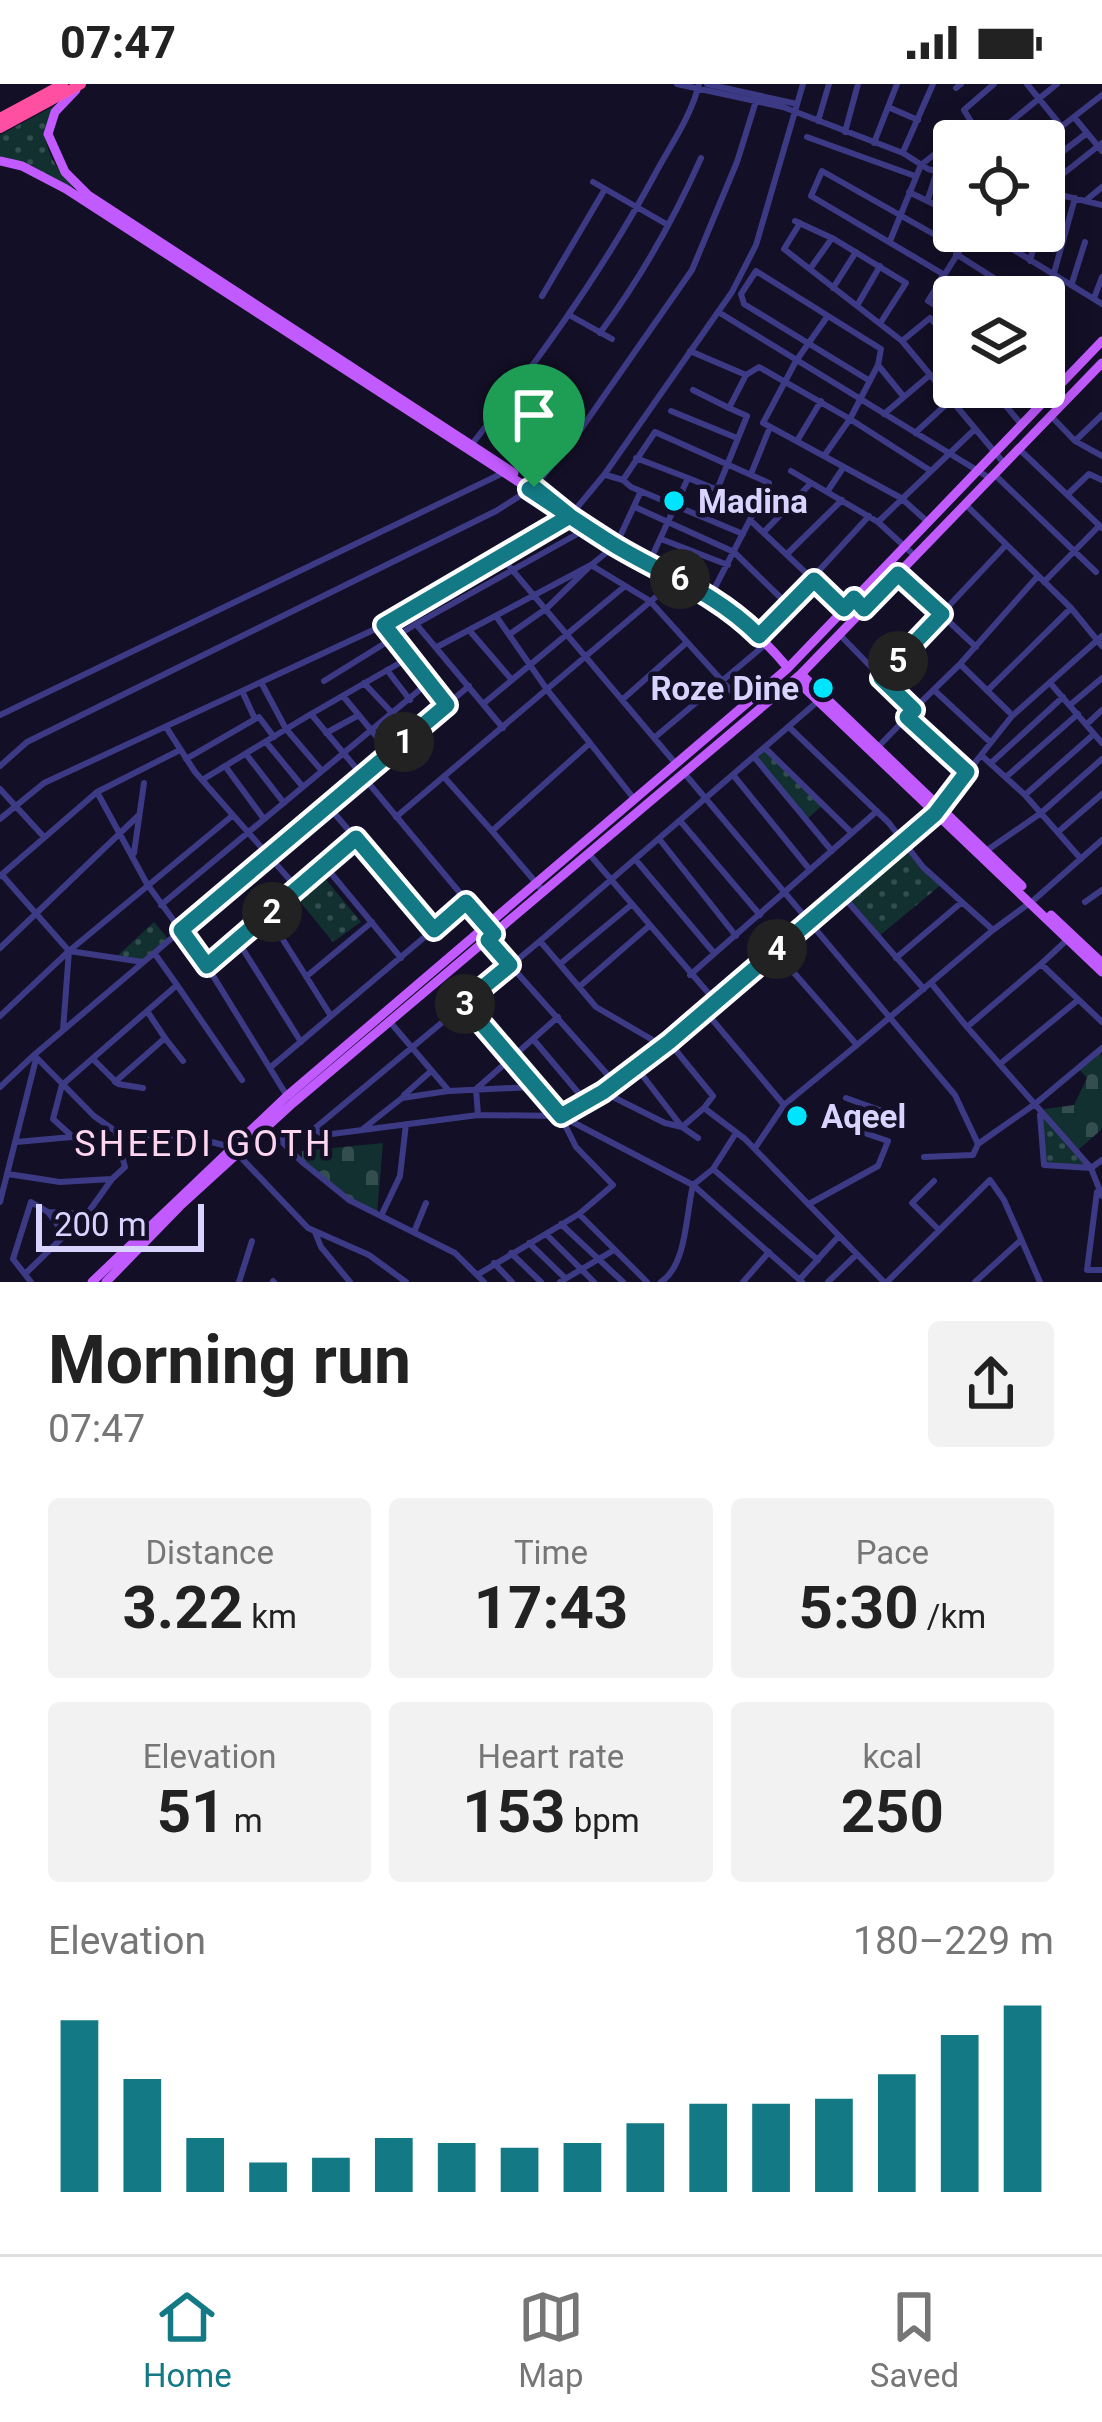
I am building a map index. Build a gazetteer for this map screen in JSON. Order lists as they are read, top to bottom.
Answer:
{
  "districts": ["SHEEDI GOTH"],
  "places": ["Madina", "Roze Dine", "Aqeel"],
  "scale_bar": "200 m",
  "page": {
    "status": "07:47",
    "pins": [
      "6",
      "5",
      "1",
      "2",
      "4",
      "3"
    ],
    "scale": "200 m",
    "heading": ["Morning run", "07:47"],
    "stats": [
      ["Distance", "3.22 km"],
      ["Time", "17:43"],
      ["Pace", "5:30 /km"],
      ["Elevation", "51 m"],
      ["Heart rate", "153 bpm"],
      ["kcal", "250"]
    ],
    "chart": ["Elevation", "180–229 m"],
    "tabs": ["Home", "Map", "Saved"]
  }
}
